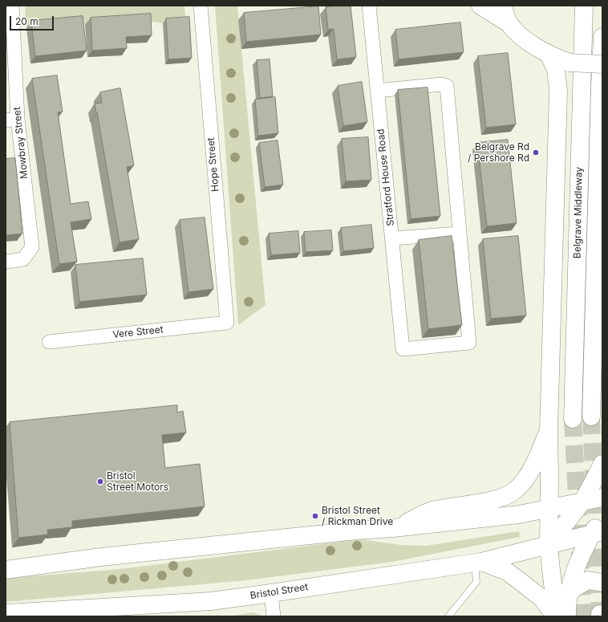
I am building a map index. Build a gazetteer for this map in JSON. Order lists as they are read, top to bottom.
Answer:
{
  "streets": {
    "main road": ["Belgrave Middleway", "Bristol Street"],
    "street": [
      "Mowbray Street",
      "Hope Street",
      "Stratford House Road",
      "Vere Street"
    ]
  },
  "crossings": [
    ["Hope Street", "Vere Street"]
  ],
  "places": ["Belgrave Rd / Pershore Rd", "Bristol Street Motors", "Bristol Street / Rickman Drive"],
  "scale_bar": "20 m"
}
